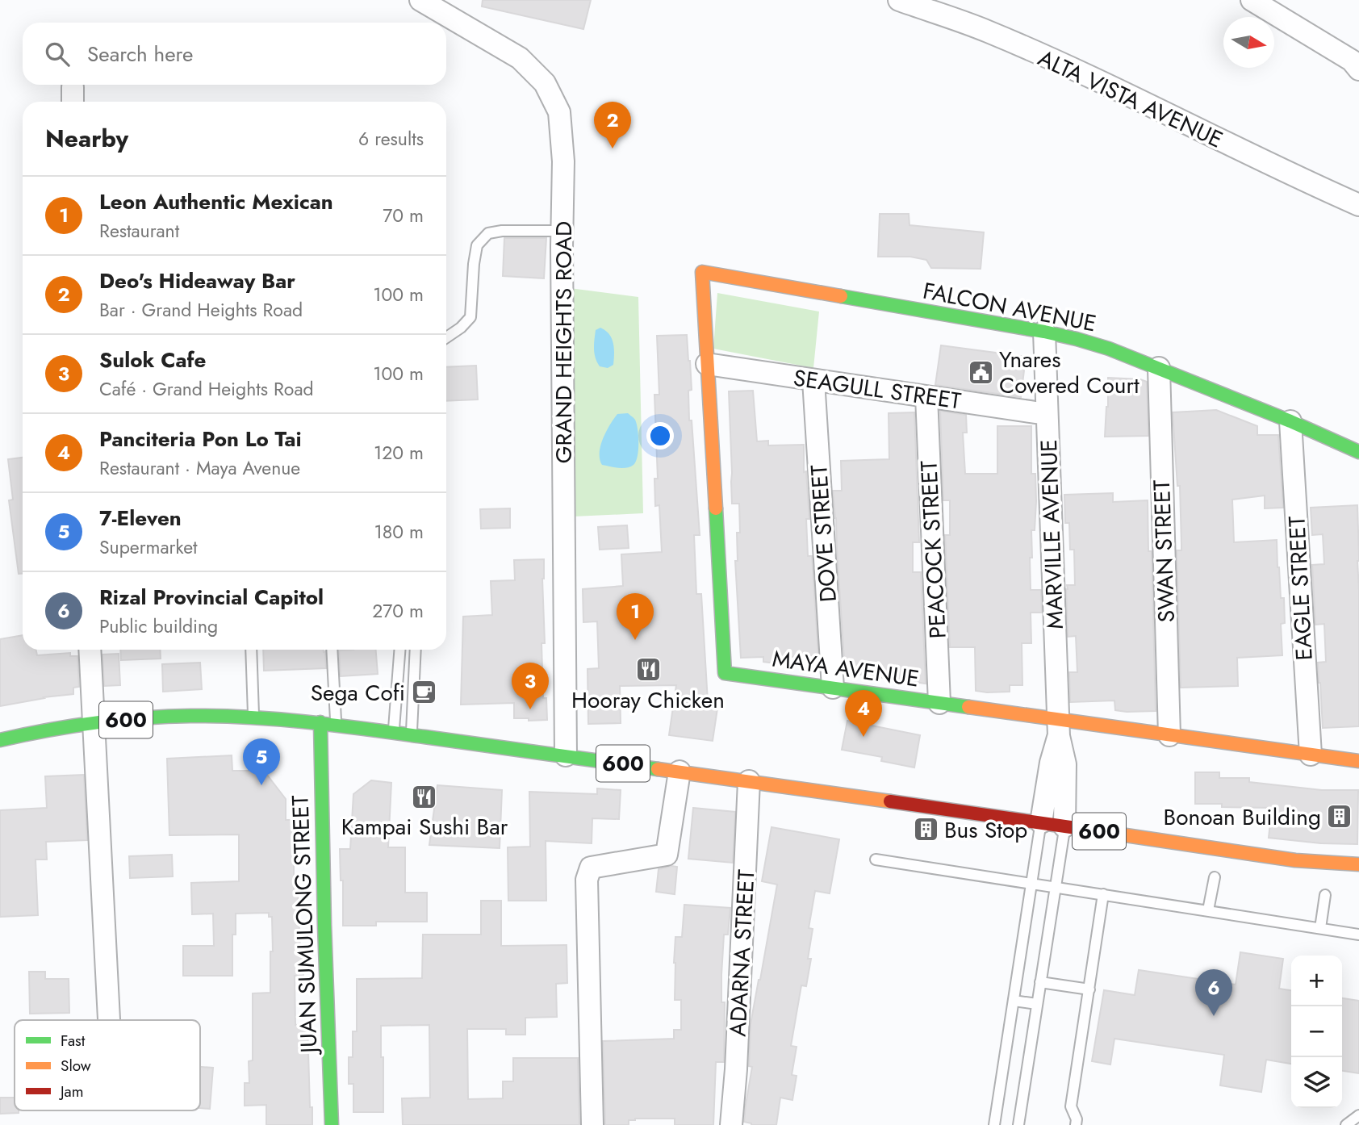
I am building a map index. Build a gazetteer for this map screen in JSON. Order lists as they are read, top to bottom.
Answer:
{
  "streets": {
    "street": [
      "ALTA VISTA AVENUE",
      "FALCON AVENUE",
      "GRAND HEIGHTS ROAD",
      "SEAGULL STREET",
      "DOVE STREET",
      "MARVILLE AVENUE",
      "PEACOCK STREET",
      "SWAN STREET",
      "EAGLE STREET",
      "MAYA AVENUE",
      "600",
      "JUAN SUMULONG STREET",
      "ADARNA STREET"
    ]
  },
  "crossings": [
    ["FALCON AVENUE", "MARVILLE AVENUE"],
    ["FALCON AVENUE", "SWAN STREET"],
    ["FALCON AVENUE", "EAGLE STREET"],
    ["FALCON AVENUE", "MAYA AVENUE"],
    ["GRAND HEIGHTS ROAD", "600"],
    ["SEAGULL STREET", "DOVE STREET"],
    ["SEAGULL STREET", "MARVILLE AVENUE"],
    ["SEAGULL STREET", "PEACOCK STREET"],
    ["SEAGULL STREET", "MAYA AVENUE"],
    ["DOVE STREET", "MAYA AVENUE"],
    ["MARVILLE AVENUE", "MAYA AVENUE"],
    ["MARVILLE AVENUE", "600"],
    ["PEACOCK STREET", "MAYA AVENUE"],
    ["SWAN STREET", "MAYA AVENUE"],
    ["EAGLE STREET", "MAYA AVENUE"],
    ["600", "JUAN SUMULONG STREET"],
    ["600", "ADARNA STREET"]
  ],
  "places": {
    "public building": ["Ynares Covered Court"],
    "restaurant": ["Hooray Chicken", "Kampai Sushi Bar"],
    "cafe": ["Sega Cofi"],
    "building": ["Bonoan Building", "Bus Stop"]
  },
  "legend": ["Fast", "Slow", "Jam"],
  "north": "right",
  "page": {
    "search": "Search here",
    "pins": [
      "2",
      "1",
      "3",
      "4",
      "5",
      "6"
    ],
    "heading": ["Nearby", "6 results"],
    "list": [
      {
        "mark": "1",
        "name": "Leon Authentic Mexican",
        "note": "Restaurant",
        "value": "70 m"
      },
      {
        "mark": "2",
        "name": "Deo's Hideaway Bar",
        "note": "Bar · Grand Heights Road",
        "value": "100 m"
      },
      {
        "mark": "3",
        "name": "Sulok Cafe",
        "note": "Café · Grand Heights Road",
        "value": "100 m"
      },
      {
        "mark": "4",
        "name": "Panciteria Pon Lo Tai",
        "note": "Restaurant · Maya Avenue",
        "value": "120 m"
      },
      {
        "mark": "5",
        "name": "7-Eleven",
        "note": "Supermarket",
        "value": "180 m"
      },
      {
        "mark": "6",
        "name": "Rizal Provincial Capitol",
        "note": "Public building",
        "value": "270 m"
      }
    ],
    "map_buttons": ["+", "−"]
  }
}
